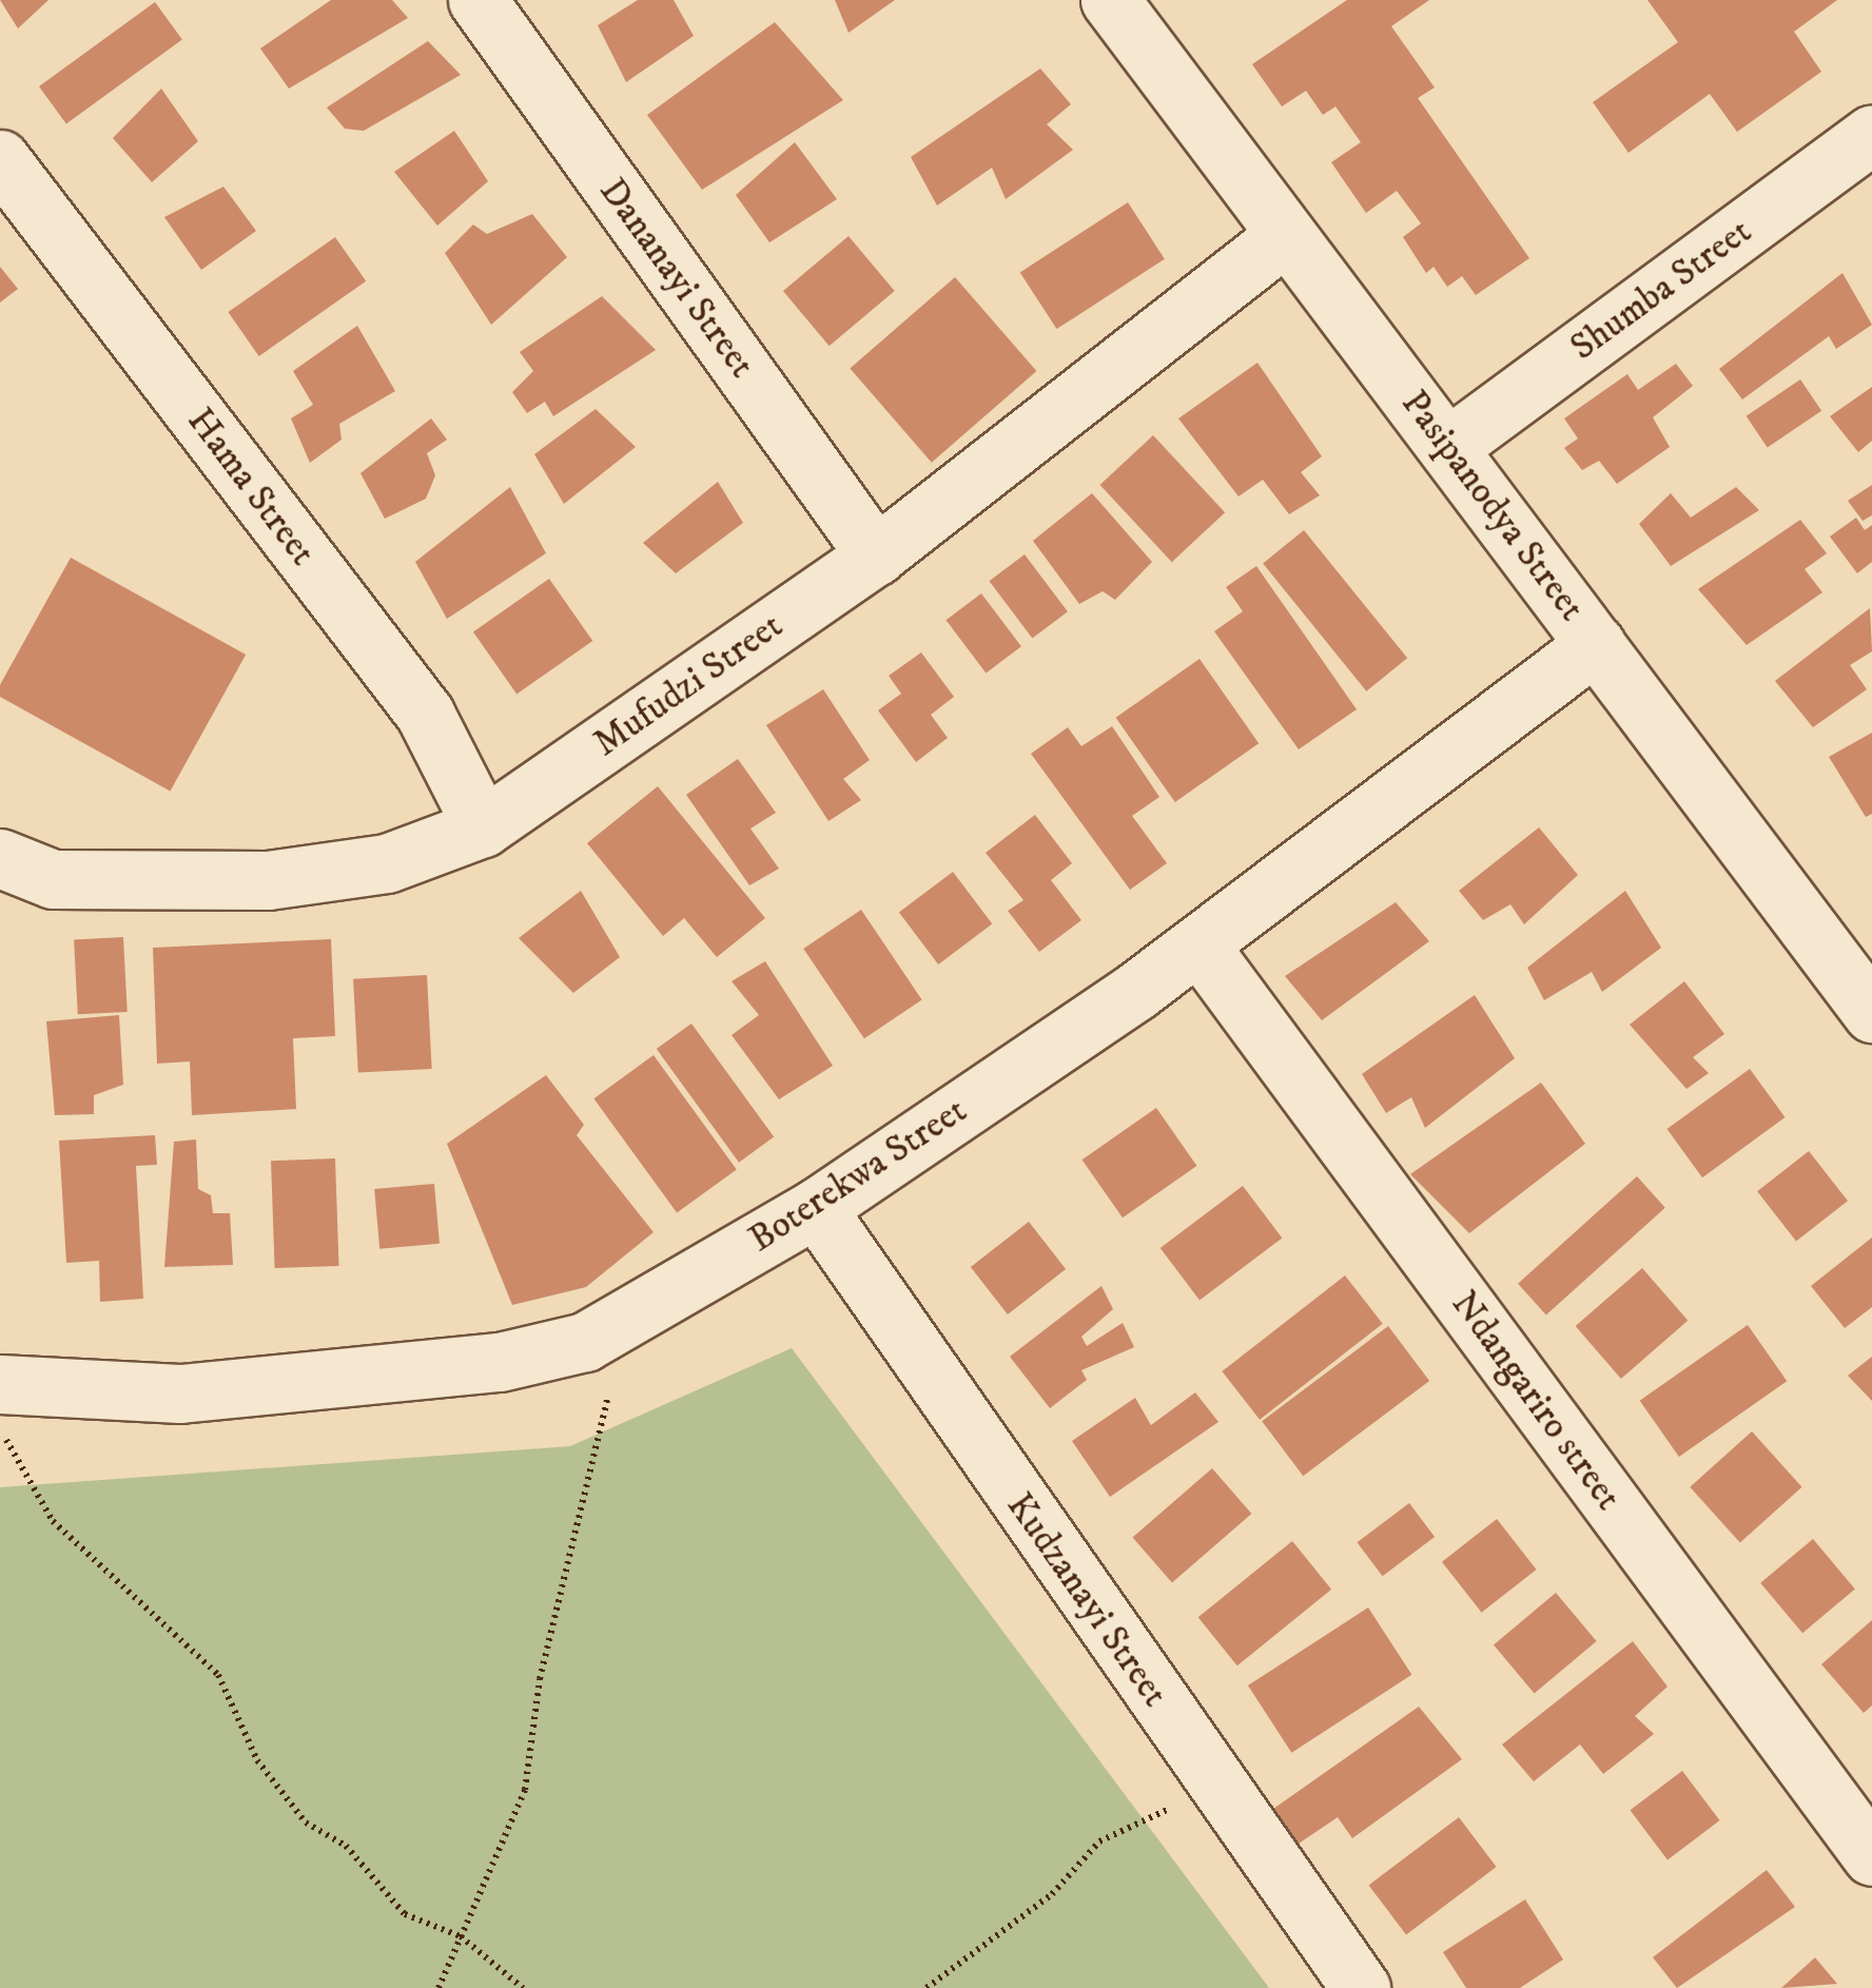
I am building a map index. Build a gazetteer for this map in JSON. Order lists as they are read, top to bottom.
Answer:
{
  "streets": {
    "street": [
      "Dananayi Street",
      "Shumba Street",
      "Hama Street",
      "Pasipanodya Street",
      "Mufudzi Street",
      "Boterekwa Street",
      "Ndangariro street",
      "Kudzanayi Street"
    ]
  },
  "crossings": [
    ["Dananayi Street", "Mufudzi Street"],
    ["Shumba Street", "Pasipanodya Street"],
    ["Hama Street", "Mufudzi Street"],
    ["Pasipanodya Street", "Mufudzi Street"],
    ["Pasipanodya Street", "Boterekwa Street"],
    ["Boterekwa Street", "Ndangariro street"],
    ["Boterekwa Street", "Kudzanayi Street"]
  ]
}
